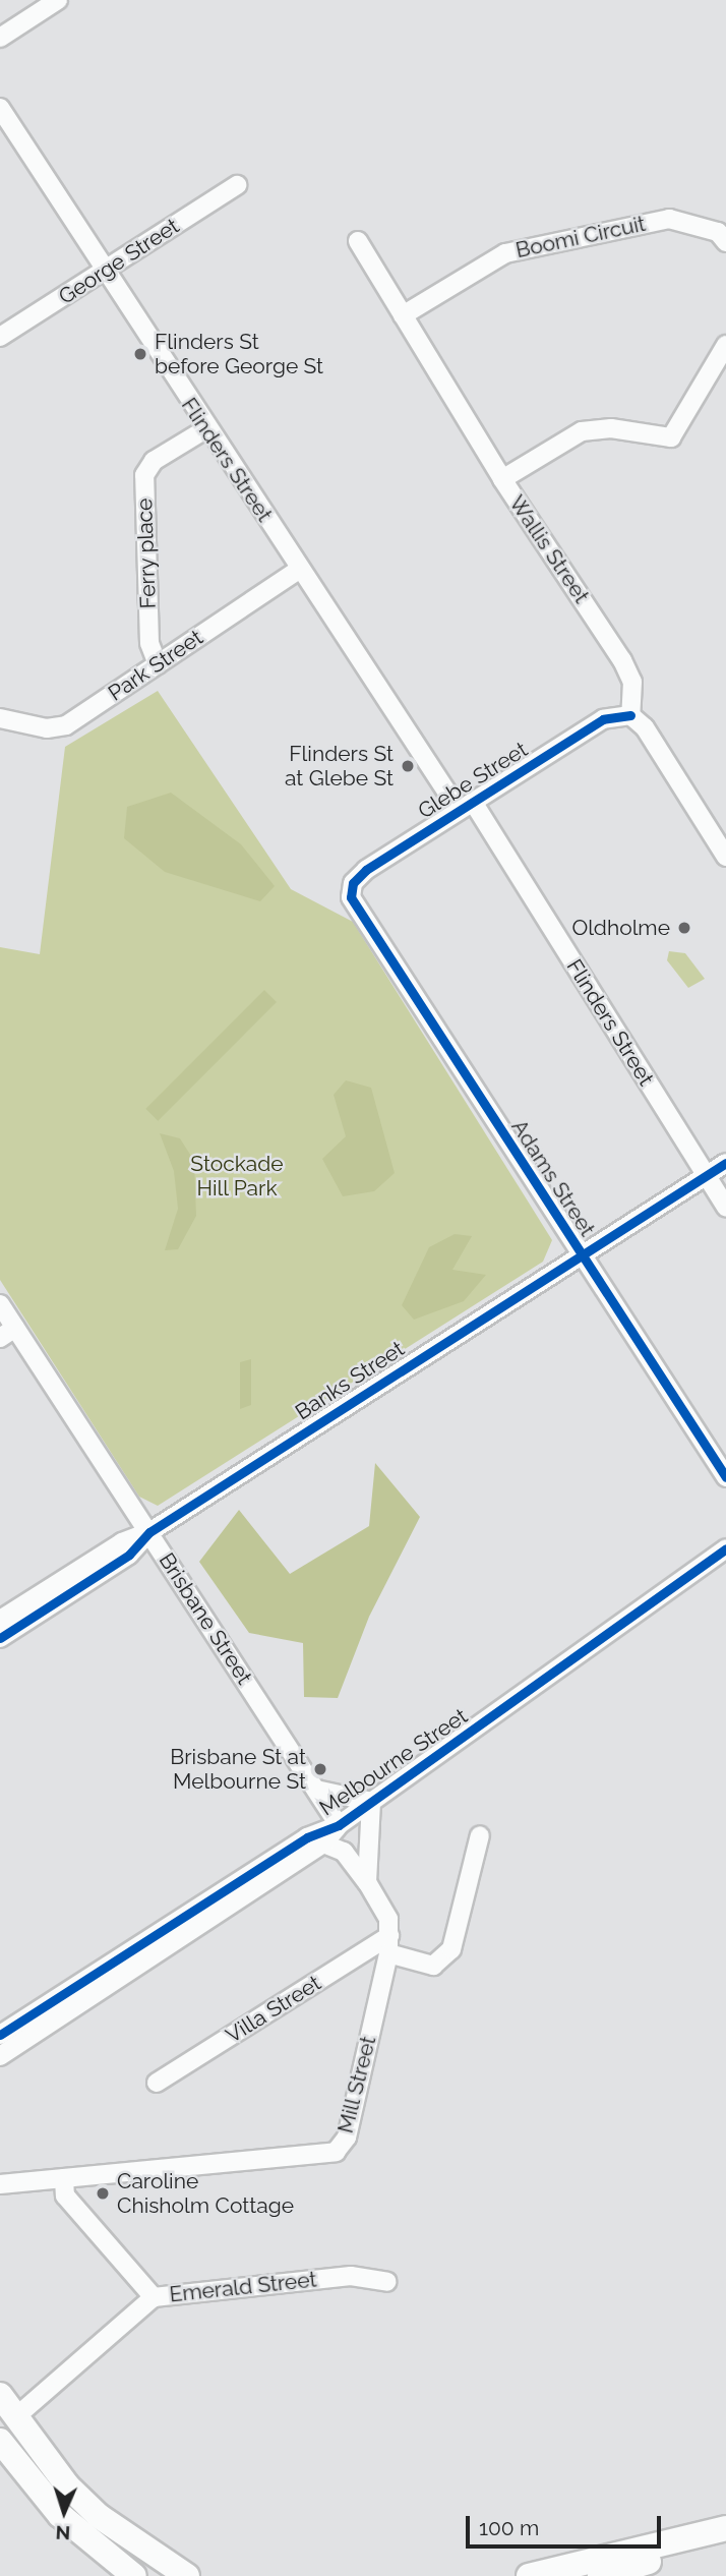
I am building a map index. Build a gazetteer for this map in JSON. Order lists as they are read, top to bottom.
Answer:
{
  "streets": {
    "street": [
      "Boomi Circuit",
      "George Street",
      "Flinders Street",
      "Wallis Street",
      "Ferry place",
      "Park Street",
      "Glebe Street",
      "Adams Street",
      "Banks Street",
      "Brisbane Street",
      "Melbourne Street",
      "Villa Street",
      "Mill Street",
      "Emerald Street"
    ]
  },
  "crossings": [
    ["Boomi Circuit", "Wallis Street"],
    ["George Street", "Flinders Street"],
    ["Flinders Street", "Ferry place"],
    ["Flinders Street", "Park Street"],
    ["Flinders Street", "Glebe Street"],
    ["Flinders Street", "Banks Street"],
    ["Wallis Street", "Glebe Street"],
    ["Ferry place", "Park Street"],
    ["Glebe Street", "Adams Street"],
    ["Adams Street", "Banks Street"],
    ["Banks Street", "Brisbane Street"],
    ["Brisbane Street", "Melbourne Street"],
    ["Villa Street", "Mill Street"]
  ],
  "parks": ["Stockade Hill Park"],
  "places": [
    "Flinders St before George St",
    "Flinders St at Glebe St",
    "Oldholme",
    "Brisbane St at Melbourne St",
    "Caroline Chisholm Cottage"
  ],
  "scale_bar": "100 m",
  "north": "bottom"
}
